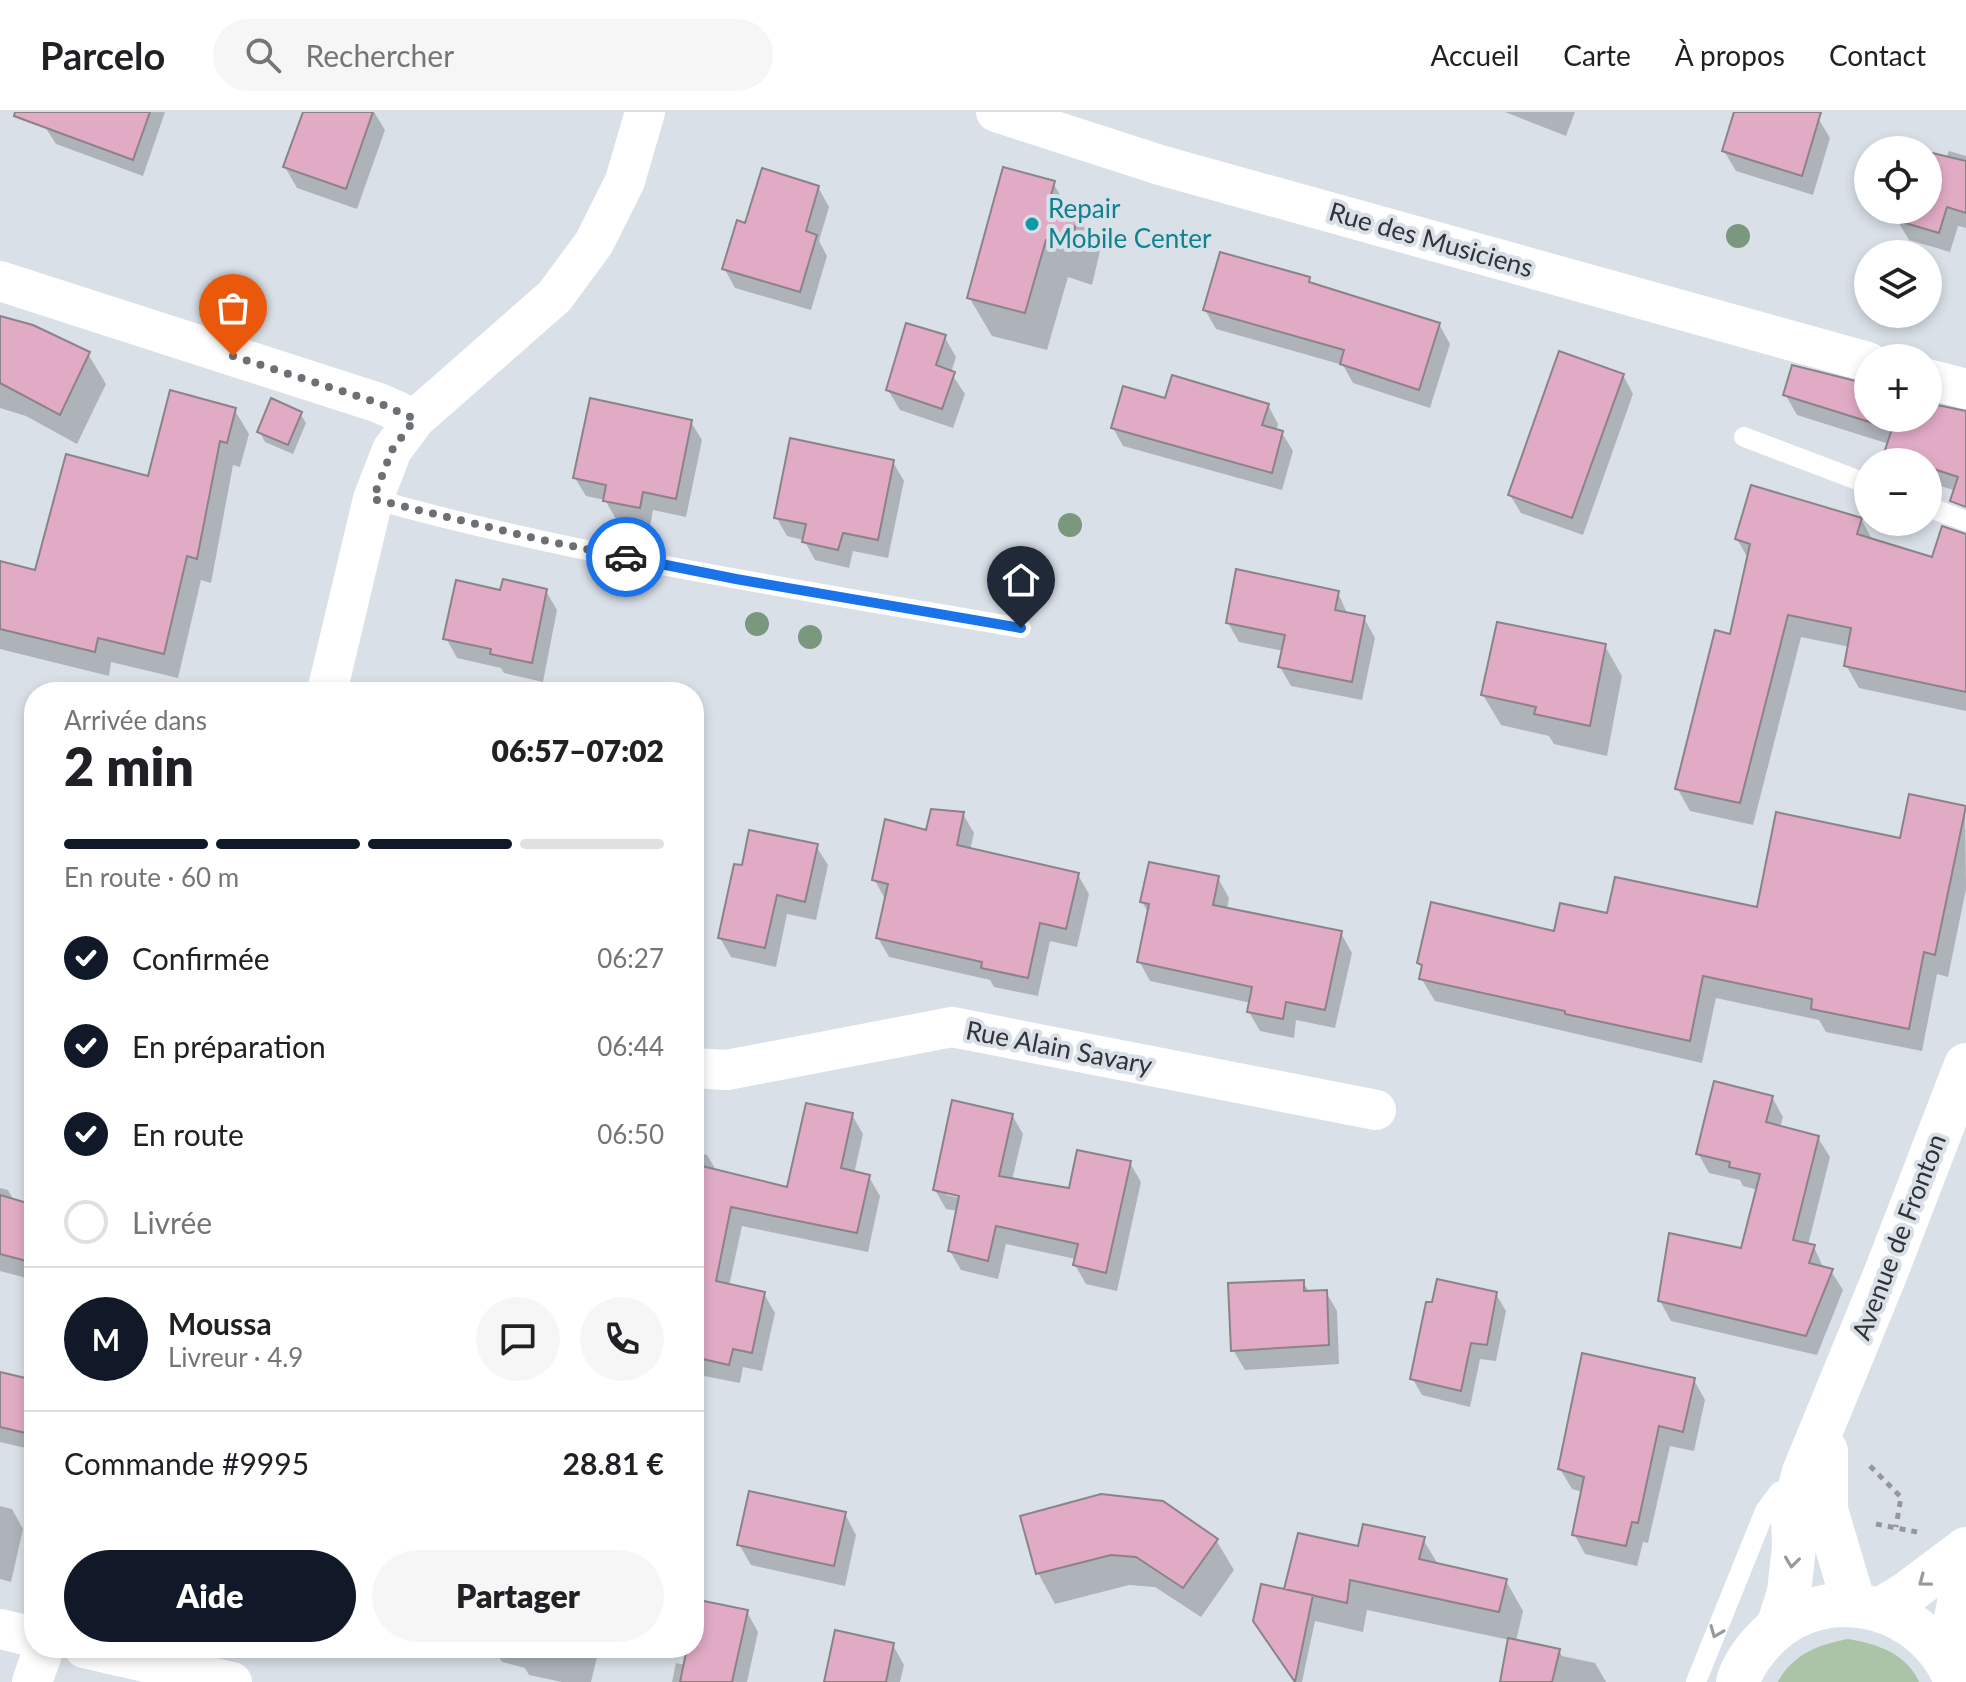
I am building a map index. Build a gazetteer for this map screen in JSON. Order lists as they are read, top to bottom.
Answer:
{
  "streets": {
    "main road": ["Avenue de Fronton"],
    "street": ["Rue des Musiciens", "Rue Alain Savary"]
  },
  "places": ["Repair Mobile Center"],
  "page": {
    "header": "Parcelo",
    "search": "Rechercher",
    "nav": [
      "Accueil",
      "Carte",
      "À propos",
      "Contact"
    ],
    "map_buttons": ["+", "−"],
    "heading": ["2 min", "Arrivée dans", "06:57–07:02"],
    "panel": [
      "Moussa",
      "Livreur · 4.9",
      "Commande #9995",
      "28.81 €"
    ],
    "bar": "En route · 60 m",
    "list": [
      ["Confirmée", "06:27"],
      ["En préparation", "06:44"],
      ["En route", "06:50"],
      "Livrée"
    ],
    "round": "M",
    "buttons": ["Aide", "Partager"]
  }
}
